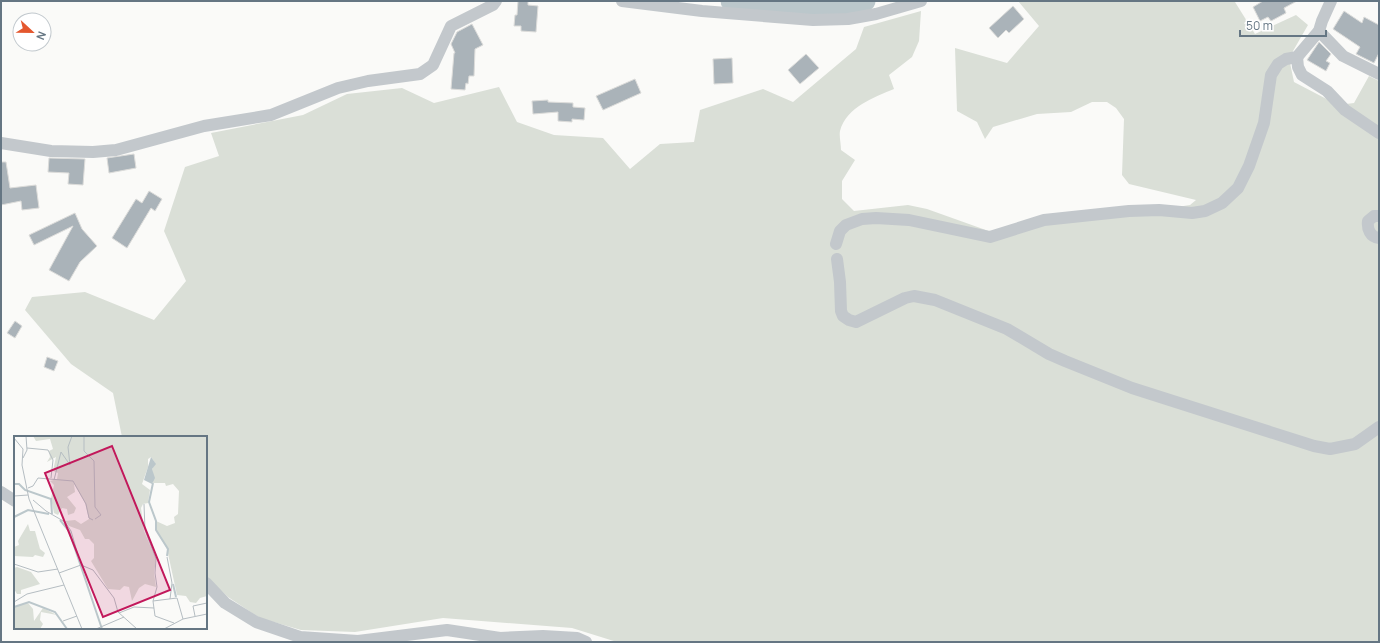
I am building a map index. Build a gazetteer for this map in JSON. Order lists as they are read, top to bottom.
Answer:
{
  "scale_bar": "50 m",
  "north": "right"
}
